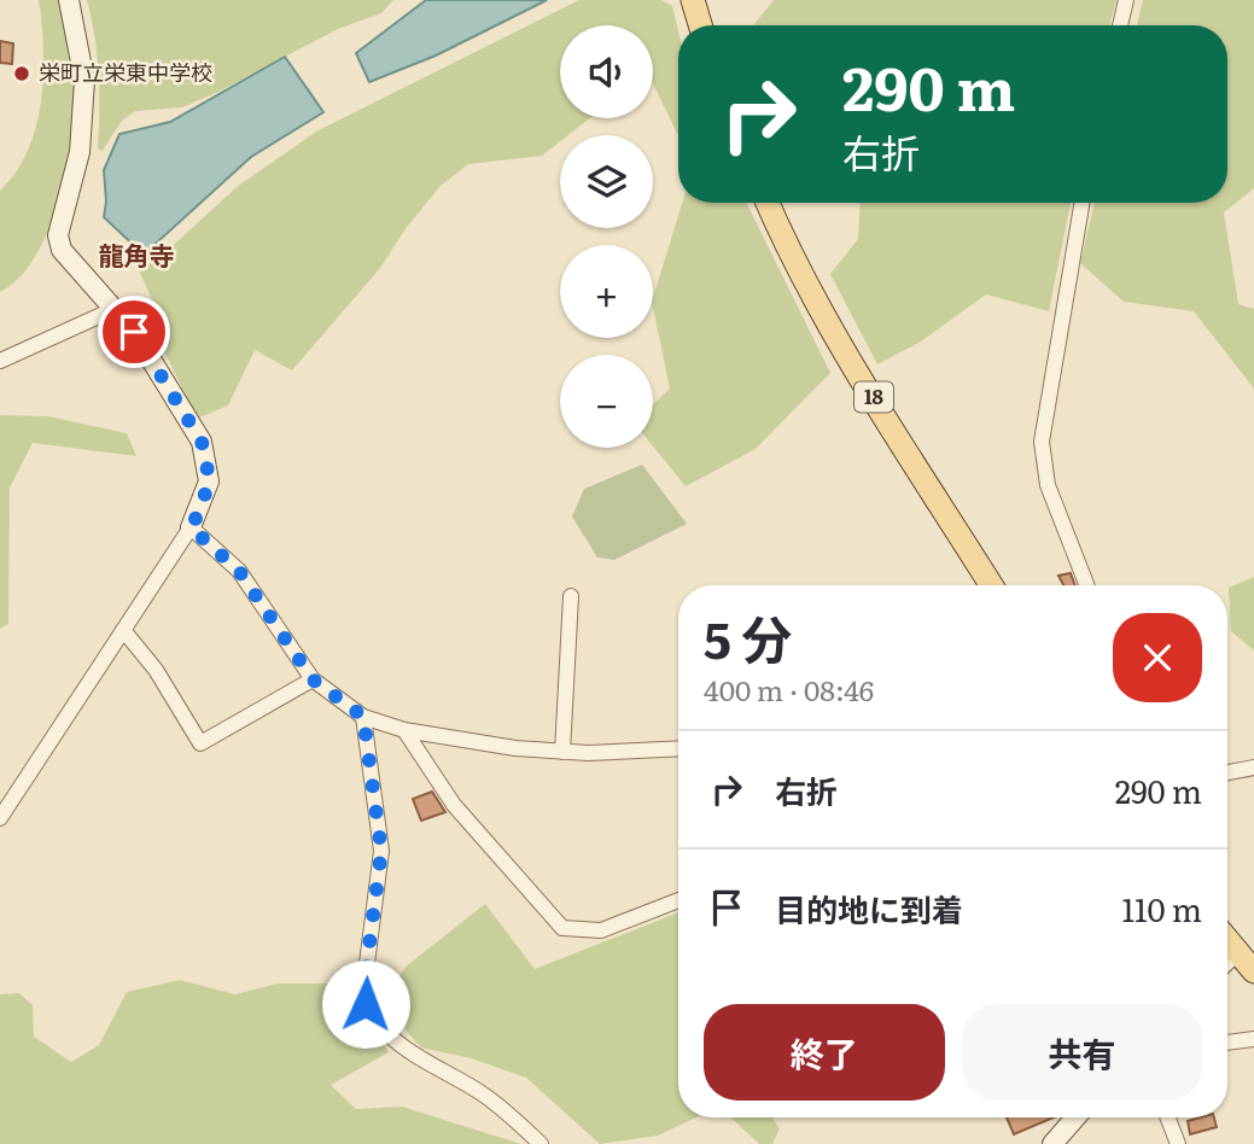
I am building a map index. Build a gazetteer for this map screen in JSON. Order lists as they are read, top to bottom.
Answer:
{
  "streets": {
    "main road": ["18"]
  },
  "districts": ["龍角寺"],
  "places": ["栄町立栄東中学校"],
  "page": {
    "map_buttons": ["+", "−"],
    "turn": ["290 m", "右折"],
    "heading": ["5 分", "400 m · 08:46"],
    "list": [
      {
        "name": "右折",
        "value": "290 m"
      },
      {
        "name": "目的地に到着",
        "value": "110 m"
      }
    ],
    "buttons": ["終了", "共有"]
  }
}
